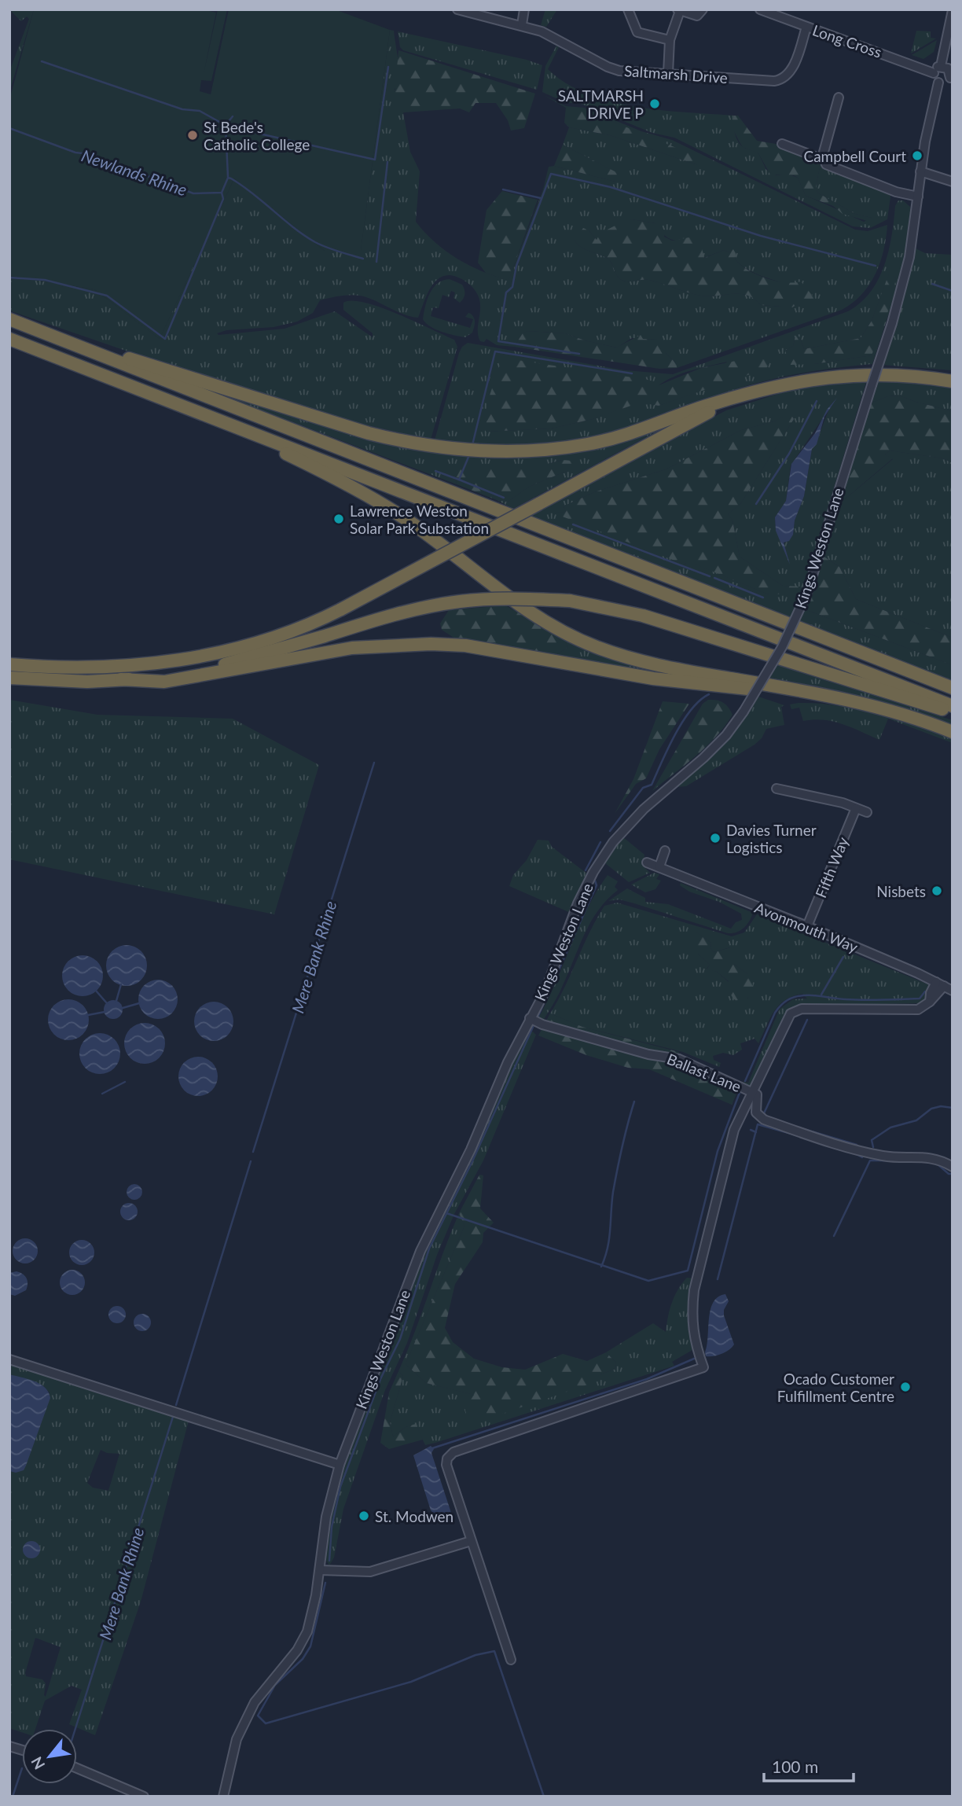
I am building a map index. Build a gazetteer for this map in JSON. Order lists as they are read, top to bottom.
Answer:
{
  "streets": {
    "street": [
      "Long Cross",
      "Saltmarsh Drive",
      "Kings Weston Lane",
      "Fifth Way",
      "Avonmouth Way",
      "Ballast Lane"
    ]
  },
  "crossings": [
    ["Long Cross", "Saltmarsh Drive"],
    ["Long Cross", "Kings Weston Lane"],
    ["Kings Weston Lane", "Ballast Lane"],
    ["Fifth Way", "Avonmouth Way"]
  ],
  "water": ["Newlands Rhine", "Mere Bank Rhine"],
  "places": [
    "SALTMARSH DRIVE P",
    "St Bede's Catholic College",
    "Campbell Court",
    "Lawrence Weston Solar Park Substation",
    "Davies Turner Logistics",
    "Nisbets",
    "Ocado Customer Fulfillment Centre",
    "St. Modwen"
  ],
  "scale_bar": "100 m",
  "north": "bottom left"
}
